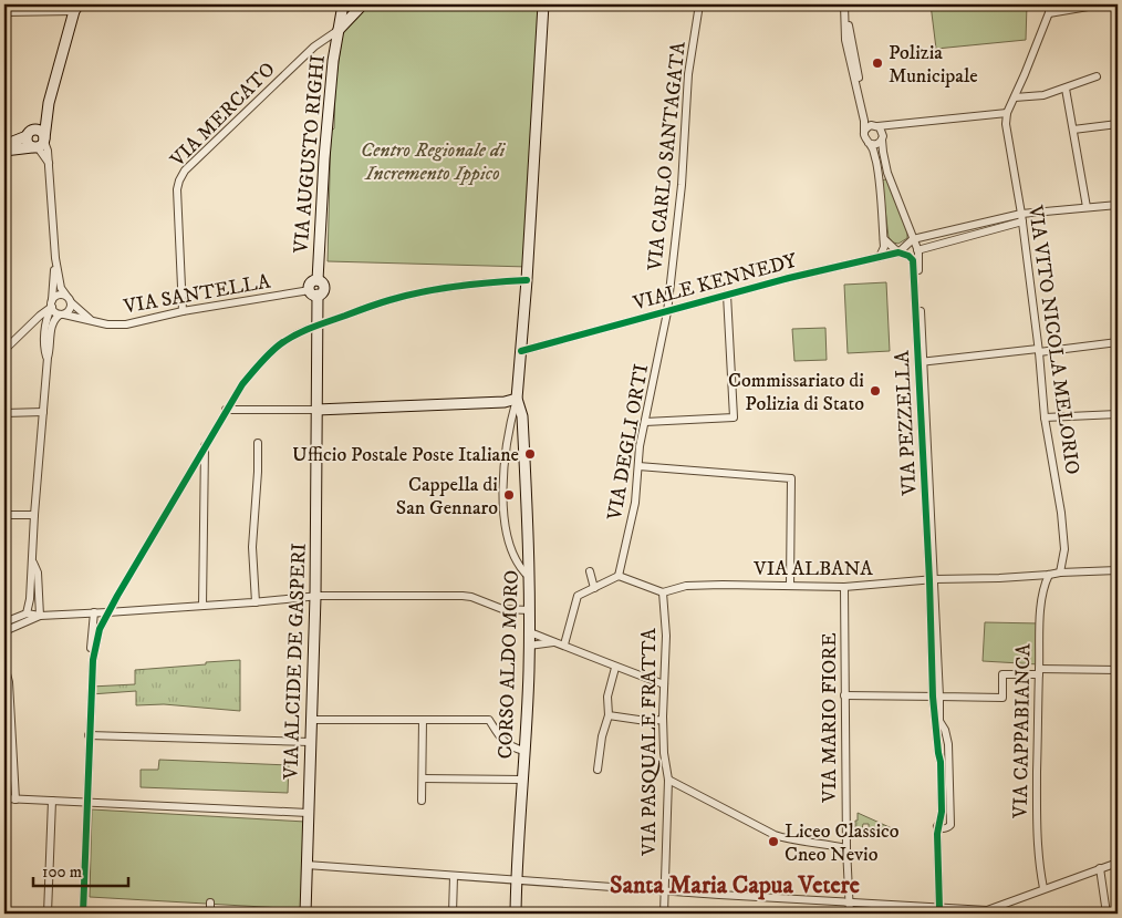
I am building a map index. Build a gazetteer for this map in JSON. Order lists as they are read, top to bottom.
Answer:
{
  "streets": {
    "main road": ["VIA AUGUSTO RIGHI", "VIA ALCIDE DE GASPERI", "CORSO ALDO MORO"],
    "street": [
      "VIA MERCATO",
      "VIA CARLO SANTAGATA",
      "VIALE KENNEDY",
      "VIA SANTELLA",
      "VIA VITO NICOLA MELORIO",
      "VIA PEZZELLA",
      "VIA DEGLI ORTI",
      "VIA ALBANA",
      "VIA MARIO FIORE",
      "VIA CAPPABIANCA",
      "VIA PASQUALE FRATTA"
    ]
  },
  "crossings": [
    ["VIA MERCATO", "VIA AUGUSTO RIGHI"],
    ["VIA MERCATO", "VIA SANTELLA"],
    ["VIA AUGUSTO RIGHI", "VIA SANTELLA"],
    ["VIA CARLO SANTAGATA", "VIALE KENNEDY"],
    ["VIA CARLO SANTAGATA", "VIA DEGLI ORTI"],
    ["VIALE KENNEDY", "VIA PEZZELLA"],
    ["VIALE KENNEDY", "VIA DEGLI ORTI"],
    ["VIA VITO NICOLA MELORIO", "VIA ALBANA"],
    ["VIA PEZZELLA", "VIA ALBANA"],
    ["VIA ALBANA", "VIA MARIO FIORE"],
    ["VIA ALBANA", "VIA CAPPABIANCA"],
    ["VIA ALBANA", "VIA PASQUALE FRATTA"]
  ],
  "districts": ["Santa Maria Capua Vetere"],
  "parks": ["Centro Regionale di Incremento Ippico"],
  "places": [
    "Polizia Municipale",
    "Commissariato di Polizia di Stato",
    "Ufficio Postale Poste Italiane",
    "Cappella di San Gennaro",
    "Liceo Classico Cneo Nevio"
  ],
  "scale_bar": "100 m"
}
